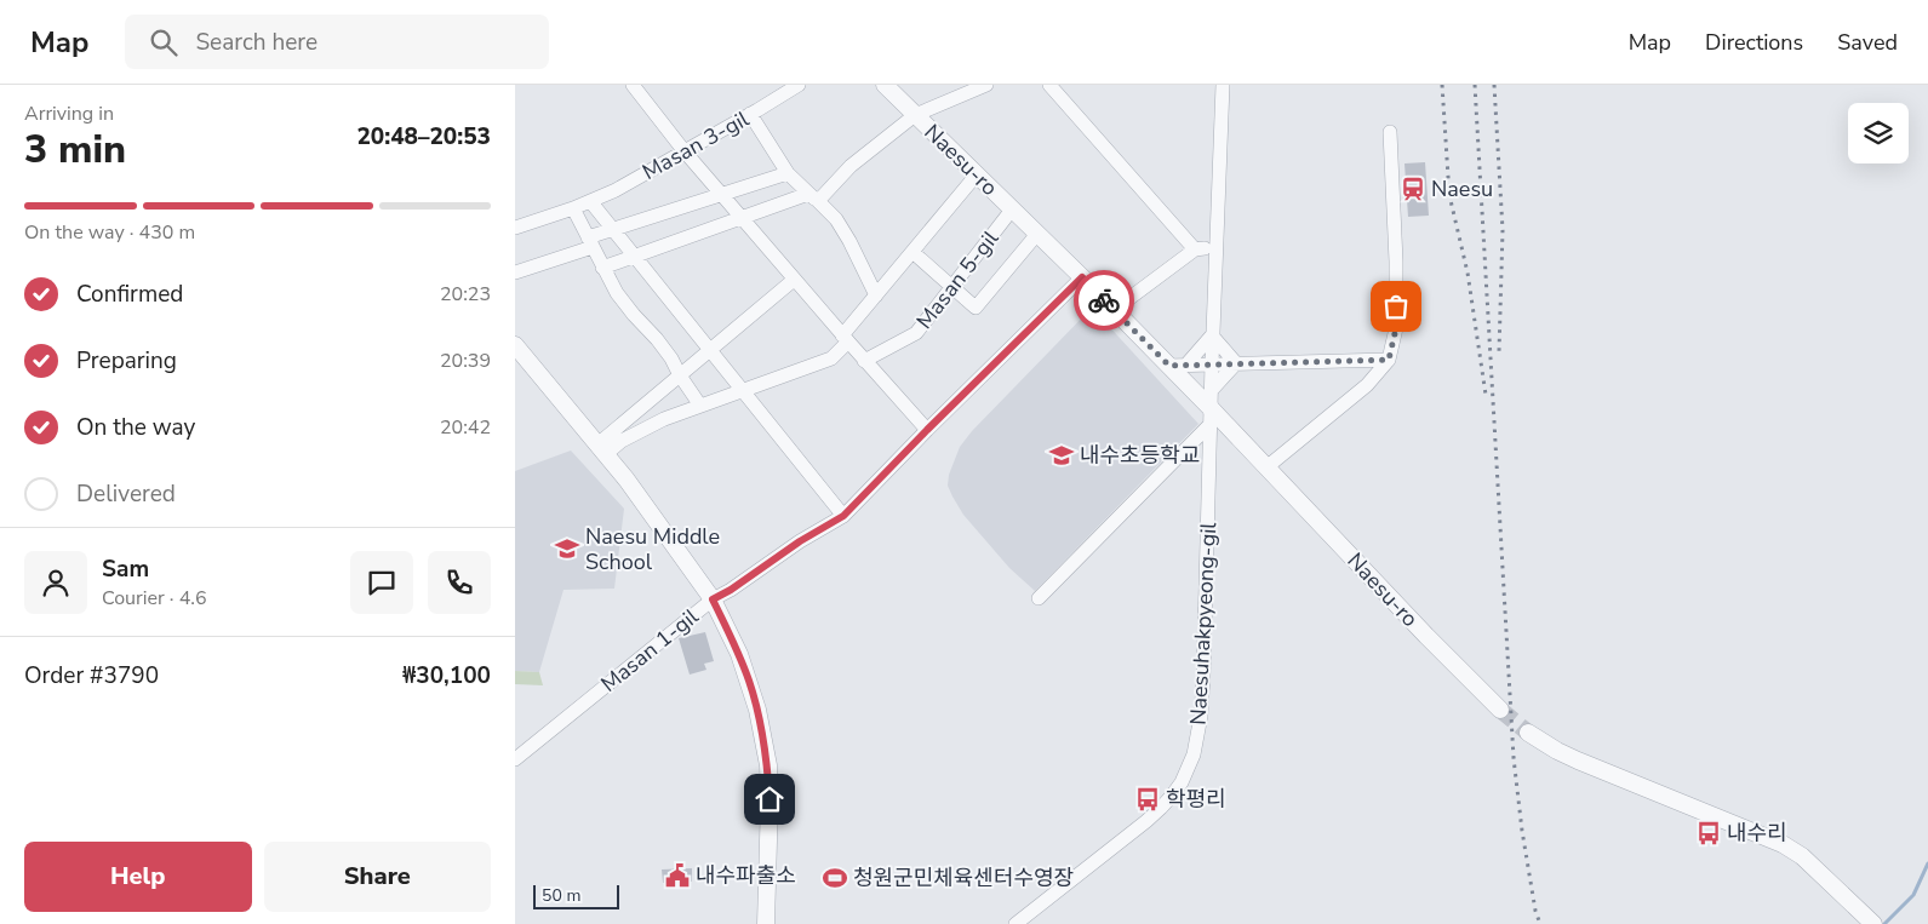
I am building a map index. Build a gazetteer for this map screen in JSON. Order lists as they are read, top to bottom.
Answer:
{
  "streets": {
    "street": [
      "Masan 3-gil",
      "Naesu-ro",
      "Masan 5-gil",
      "Naesuhakpyeong-gil",
      "Masan 1-gil"
    ]
  },
  "crossings": [
    ["Naesu-ro", "Masan 5-gil"],
    ["Naesu-ro", "Naesuhakpyeong-gil"],
    ["Naesu-ro", "Masan 1-gil"]
  ],
  "places": {
    "station": ["Naesu"],
    "school or university": ["내수초등학교", "Naesu Middle School"],
    "bus stop": ["학평리", "내수리"],
    "public building": ["내수파출소"],
    "sports": ["청원군민체육센터수영장"]
  },
  "scale_bar": "50 m",
  "page": {
    "header": "Map",
    "search": "Search here",
    "nav": ["Map", "Directions", "Saved"],
    "heading": ["3 min", "Arriving in", "20:48–20:53"],
    "panel": [
      "Sam",
      "Courier · 4.6",
      "Order #3790",
      "₩30,100"
    ],
    "bar": "On the way · 430 m",
    "list": [
      ["Confirmed", "20:23"],
      ["Preparing", "20:39"],
      ["On the way", "20:42"],
      "Delivered"
    ],
    "buttons": ["Help", "Share"],
    "scale": "50 m"
  }
}
